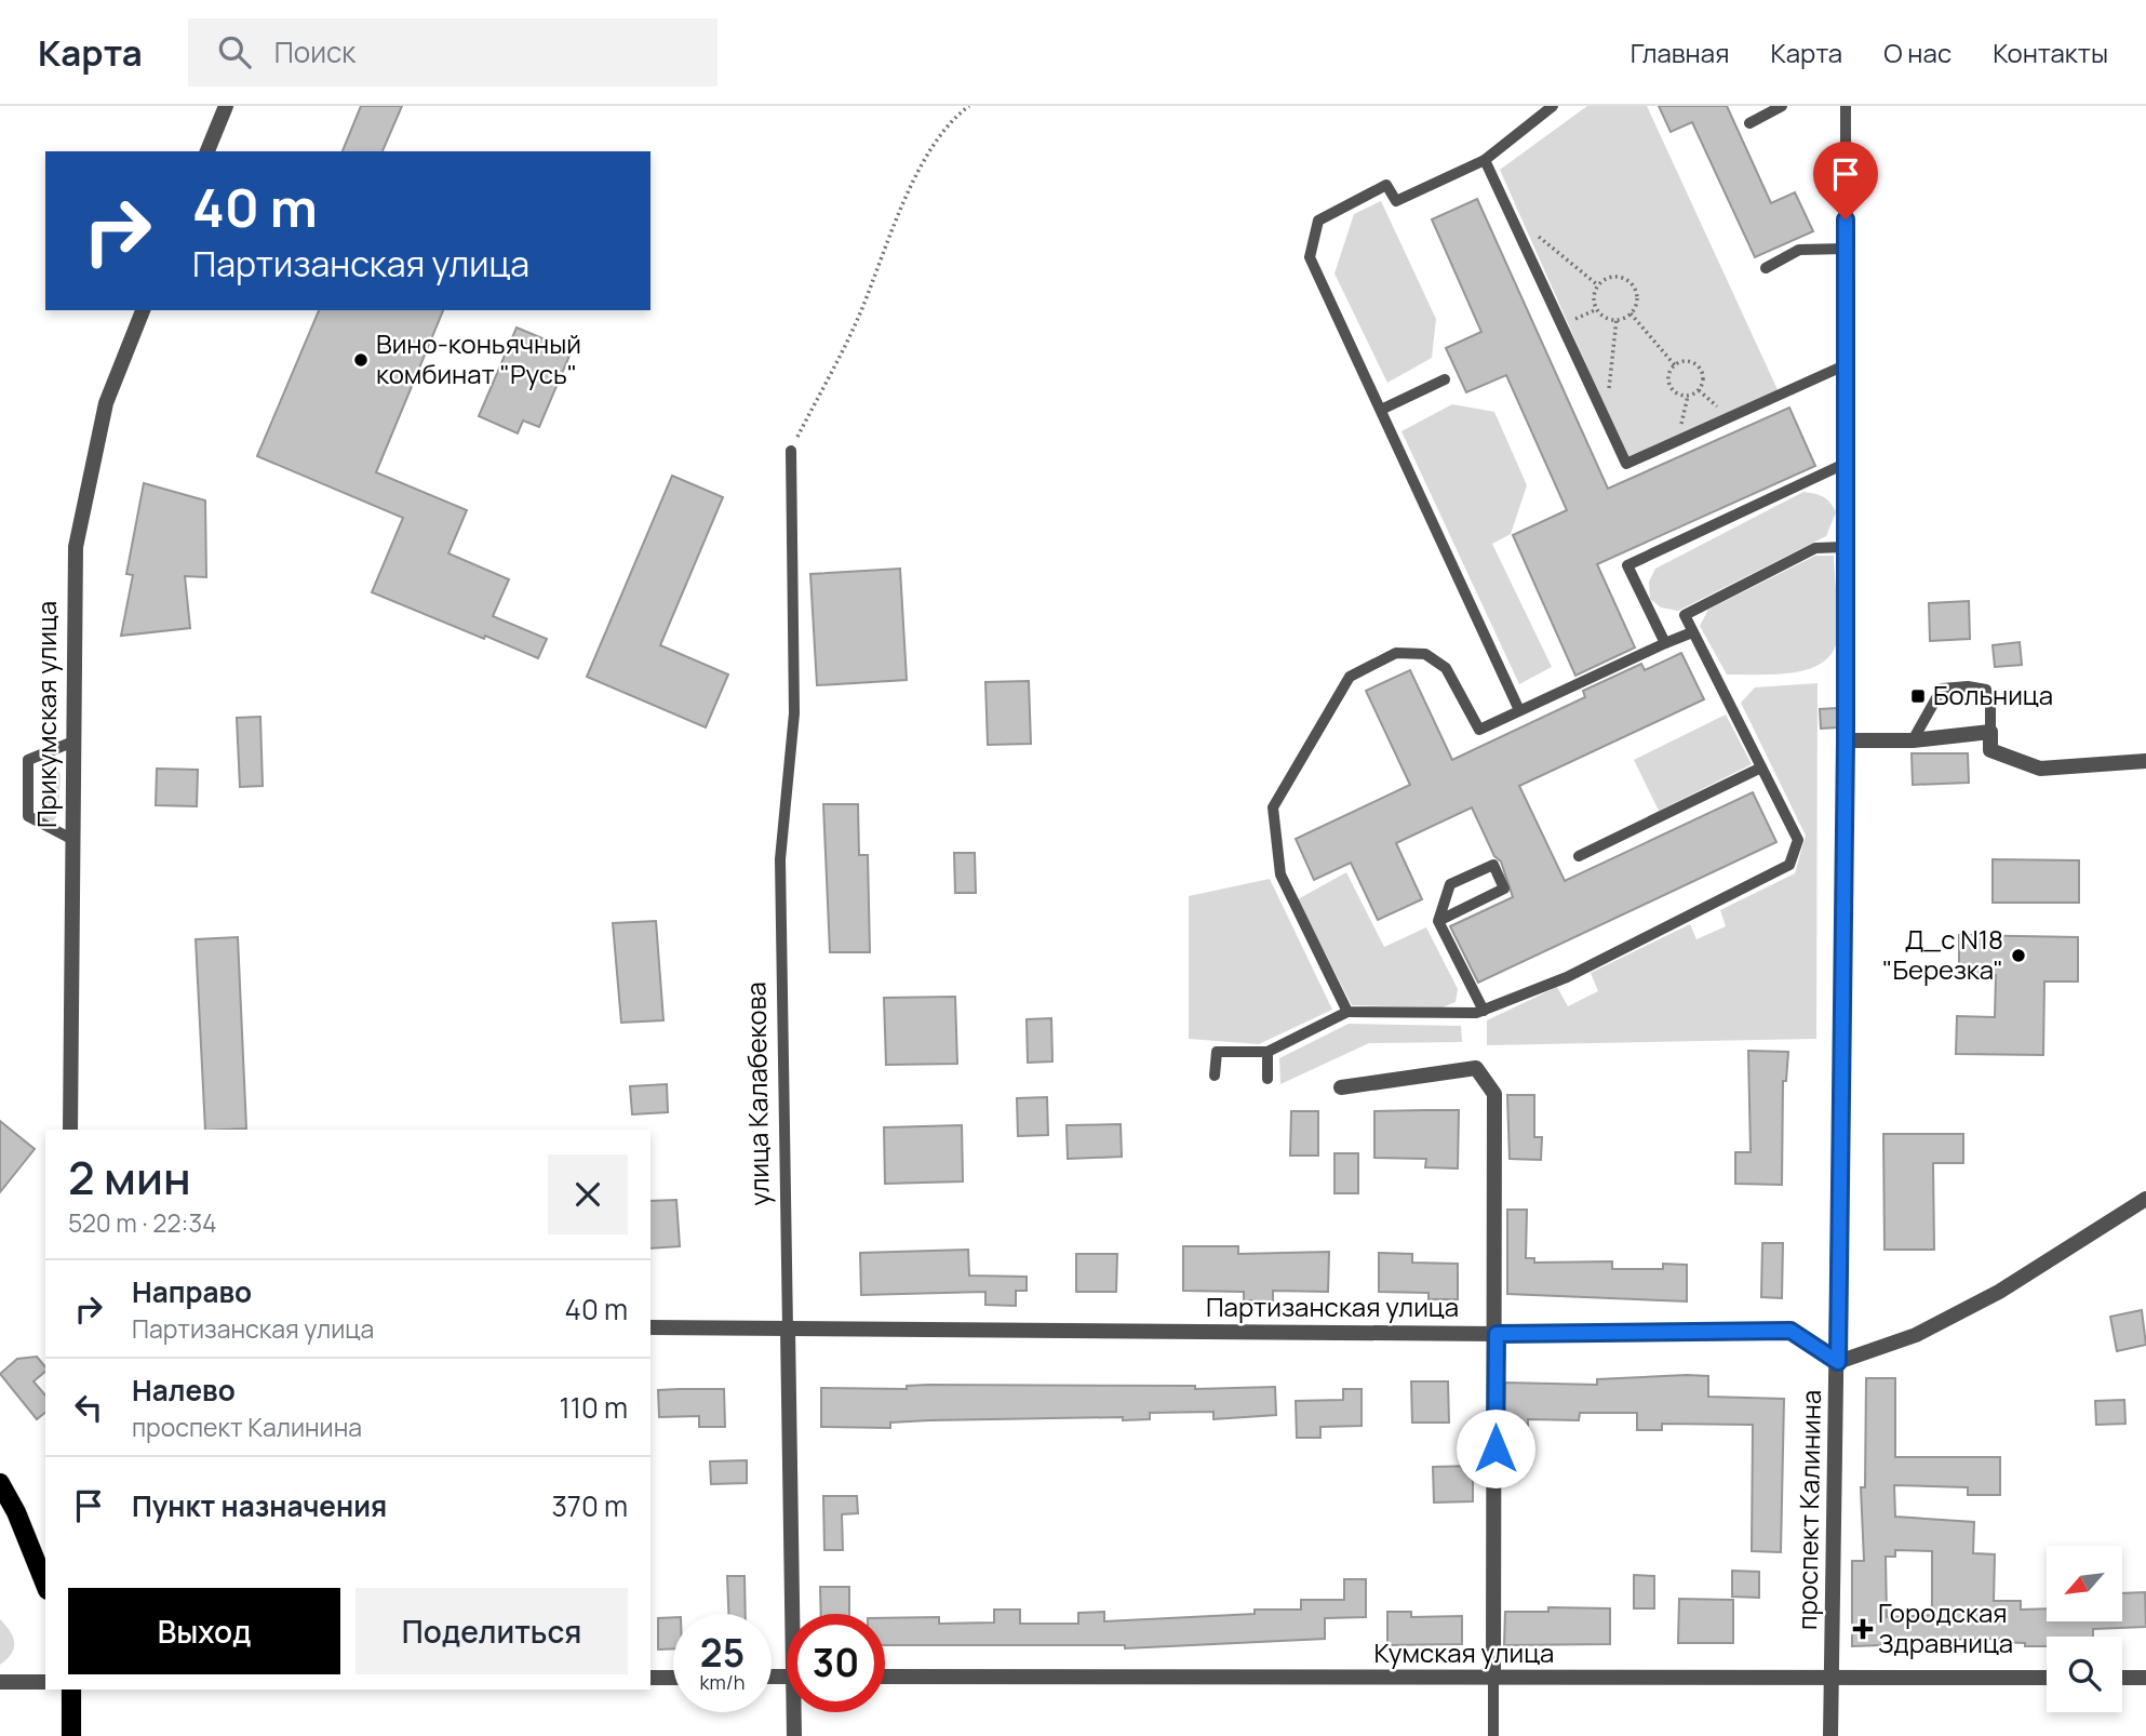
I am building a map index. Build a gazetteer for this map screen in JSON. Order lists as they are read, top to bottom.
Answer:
{
  "streets": {
    "street": [
      "Прикумская улица",
      "улица Калабекова",
      "Партизанская улица",
      "проспект Калинина",
      "Кумская улица"
    ]
  },
  "crossings": [
    ["улица Калабекова", "Партизанская улица"],
    ["Партизанская улица", "проспект Калинина"],
    ["проспект Калинина", "Кумская улица"]
  ],
  "places": {
    "other": ["Вино-коньячный комбинат \"Русь\"", "Д_с N18 \"Березка\""],
    "transit": ["Больница"],
    "health": ["Городская Здравница"]
  },
  "north": "bottom left",
  "page": {
    "header": "Карта",
    "search": "Поиск",
    "nav": [
      "Главная",
      "Карта",
      "О нас",
      "Контакты"
    ],
    "turn": ["40 m", "Партизанская улица"],
    "heading": ["2 мин", "520 m · 22:34"],
    "list": [
      {
        "name": "Направо",
        "note": "Партизанская улица",
        "value": "40 m"
      },
      {
        "name": "Налево",
        "note": "проспект Калинина",
        "value": "110 m"
      },
      {
        "name": "Пункт назначения",
        "value": "370 m"
      }
    ],
    "buttons": ["Выход", "Поделиться"],
    "speed": "25 km/h",
    "limit": "30"
  }
}
